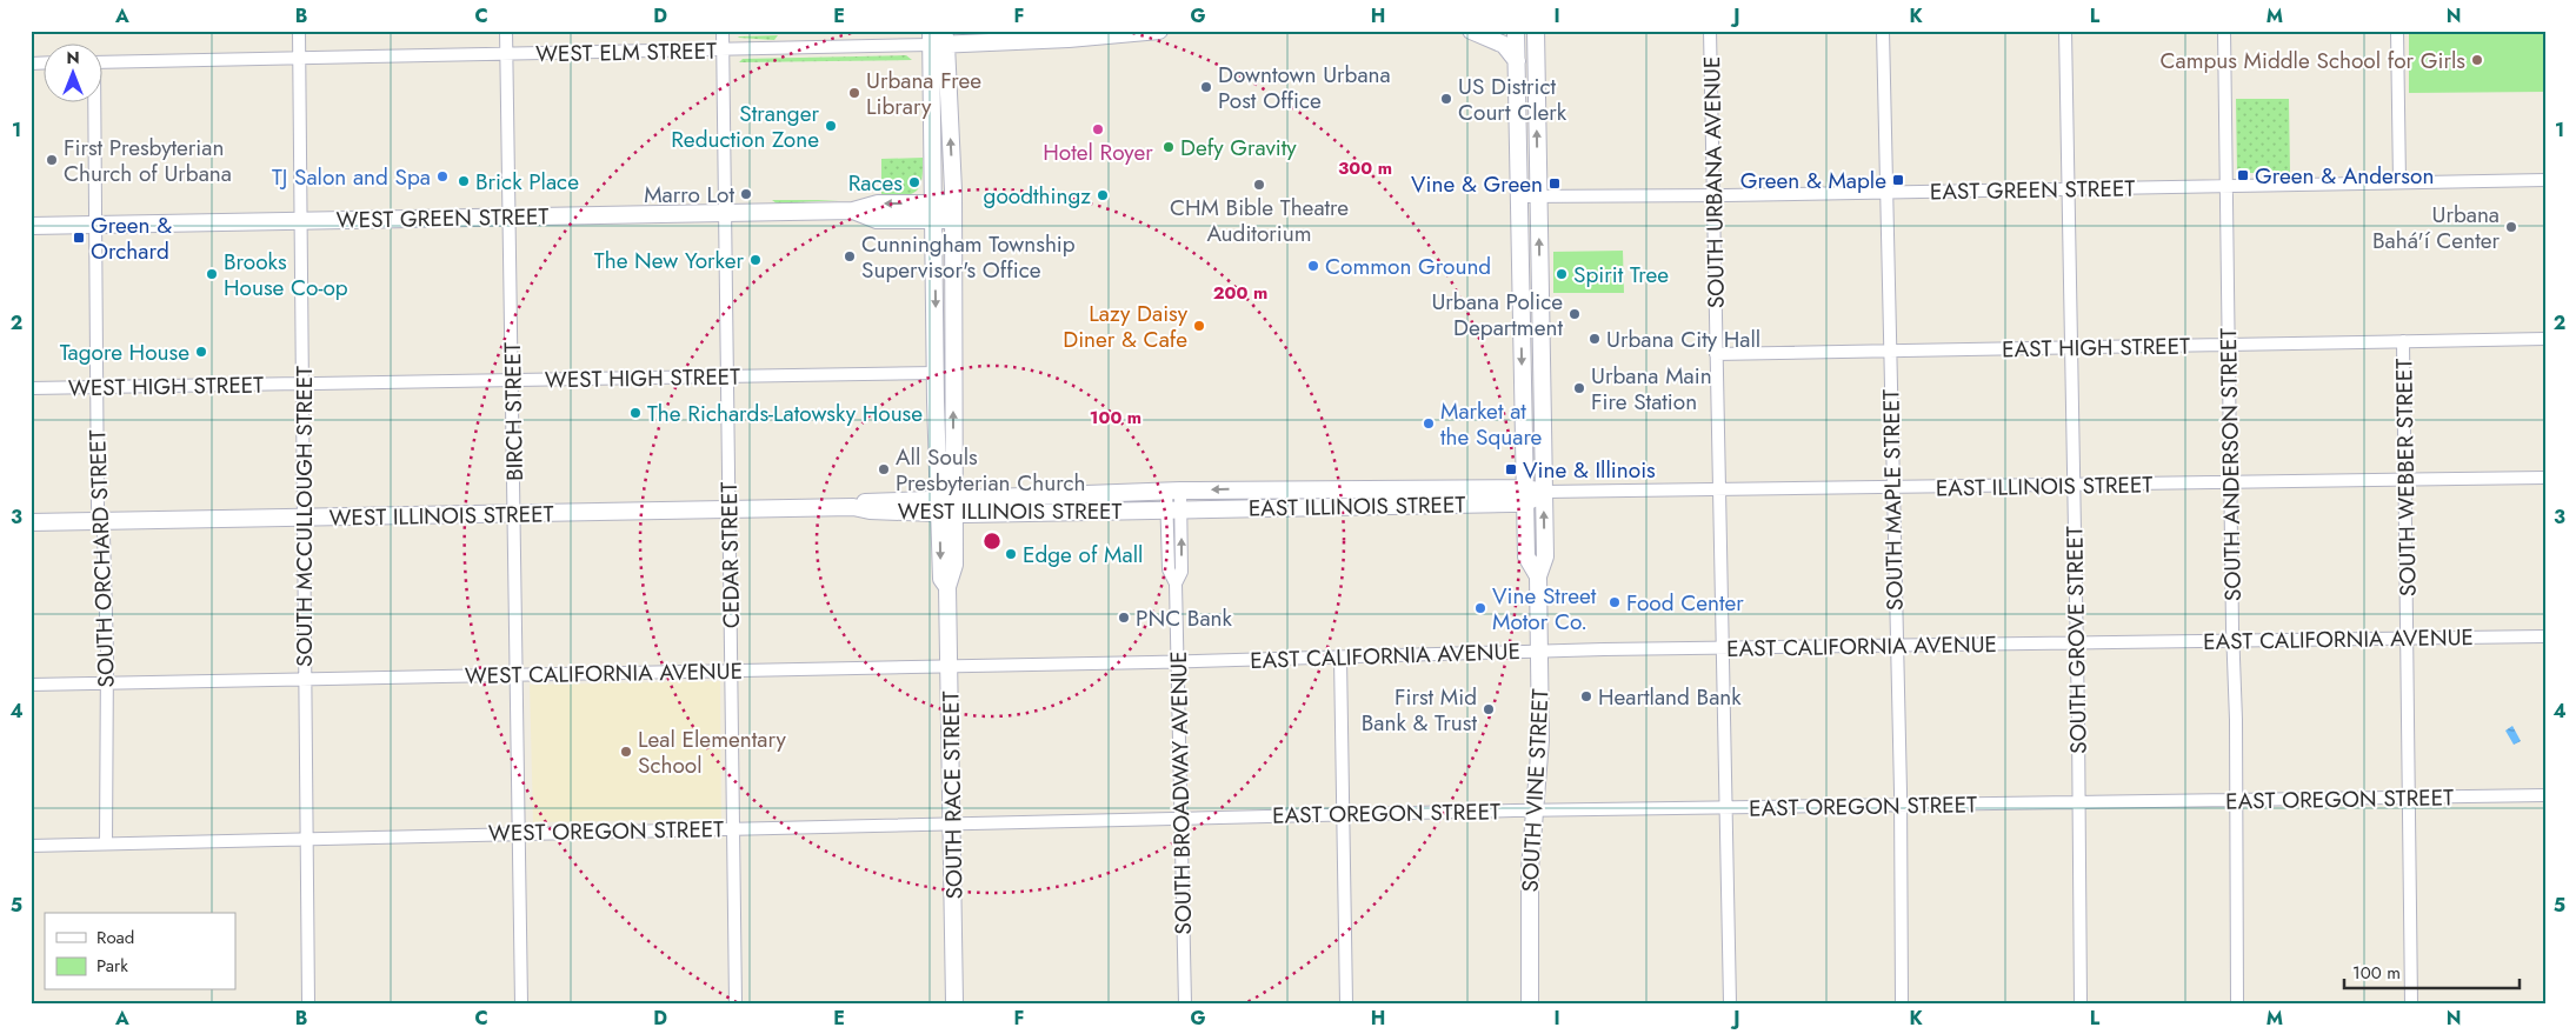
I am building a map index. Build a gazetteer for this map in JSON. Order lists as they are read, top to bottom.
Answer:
{
  "streets": {
    "street": [
      "WEST ELM STREET",
      "SOUTH URBANA AVENUE",
      "EAST GREEN STREET",
      "WEST GREEN STREET",
      "EAST HIGH STREET",
      "WEST HIGH STREET",
      "BIRCH STREET",
      "SOUTH ANDERSON STREET",
      "SOUTH WEBBER STREET",
      "EAST ILLINOIS STREET",
      "SOUTH MAPLE STREET",
      "WEST ILLINOIS STREET",
      "SOUTH MCCULLOUGH STREET",
      "CEDAR STREET",
      "SOUTH ORCHARD STREET",
      "EAST CALIFORNIA AVENUE",
      "SOUTH GROVE STREET",
      "WEST CALIFORNIA AVENUE",
      "SOUTH VINE STREET",
      "SOUTH BROADWAY AVENUE",
      "SOUTH RACE STREET",
      "EAST OREGON STREET",
      "WEST OREGON STREET"
    ]
  },
  "crossings": [
    ["WEST ELM STREET", "BIRCH STREET"],
    ["WEST ELM STREET", "SOUTH MCCULLOUGH STREET"],
    ["WEST ELM STREET", "CEDAR STREET"],
    ["WEST ELM STREET", "SOUTH RACE STREET"],
    ["SOUTH URBANA AVENUE", "EAST GREEN STREET"],
    ["SOUTH URBANA AVENUE", "EAST HIGH STREET"],
    ["SOUTH URBANA AVENUE", "EAST ILLINOIS STREET"],
    ["SOUTH URBANA AVENUE", "EAST CALIFORNIA AVENUE"],
    ["SOUTH URBANA AVENUE", "EAST OREGON STREET"],
    ["EAST GREEN STREET", "SOUTH ANDERSON STREET"],
    ["EAST GREEN STREET", "SOUTH MAPLE STREET"],
    ["EAST GREEN STREET", "SOUTH GROVE STREET"],
    ["EAST GREEN STREET", "SOUTH VINE STREET"],
    ["WEST GREEN STREET", "BIRCH STREET"],
    ["WEST GREEN STREET", "SOUTH MCCULLOUGH STREET"],
    ["WEST GREEN STREET", "CEDAR STREET"],
    ["WEST GREEN STREET", "SOUTH ORCHARD STREET"],
    ["WEST GREEN STREET", "SOUTH RACE STREET"],
    ["EAST HIGH STREET", "SOUTH ANDERSON STREET"],
    ["EAST HIGH STREET", "SOUTH WEBBER STREET"],
    ["EAST HIGH STREET", "SOUTH MAPLE STREET"],
    ["EAST HIGH STREET", "SOUTH GROVE STREET"],
    ["WEST HIGH STREET", "BIRCH STREET"],
    ["WEST HIGH STREET", "SOUTH MCCULLOUGH STREET"],
    ["WEST HIGH STREET", "CEDAR STREET"],
    ["WEST HIGH STREET", "SOUTH ORCHARD STREET"],
    ["WEST HIGH STREET", "SOUTH RACE STREET"],
    ["BIRCH STREET", "WEST ILLINOIS STREET"],
    ["BIRCH STREET", "WEST CALIFORNIA AVENUE"],
    ["BIRCH STREET", "WEST OREGON STREET"],
    ["SOUTH ANDERSON STREET", "EAST ILLINOIS STREET"],
    ["SOUTH ANDERSON STREET", "EAST CALIFORNIA AVENUE"],
    ["SOUTH ANDERSON STREET", "EAST OREGON STREET"],
    ["SOUTH WEBBER STREET", "EAST ILLINOIS STREET"],
    ["SOUTH WEBBER STREET", "EAST CALIFORNIA AVENUE"],
    ["SOUTH WEBBER STREET", "EAST OREGON STREET"],
    ["EAST ILLINOIS STREET", "SOUTH MAPLE STREET"],
    ["EAST ILLINOIS STREET", "WEST ILLINOIS STREET"],
    ["EAST ILLINOIS STREET", "SOUTH GROVE STREET"],
    ["EAST ILLINOIS STREET", "SOUTH VINE STREET"],
    ["EAST ILLINOIS STREET", "SOUTH BROADWAY AVENUE"],
    ["SOUTH MAPLE STREET", "EAST CALIFORNIA AVENUE"],
    ["SOUTH MAPLE STREET", "EAST OREGON STREET"],
    ["WEST ILLINOIS STREET", "SOUTH MCCULLOUGH STREET"],
    ["WEST ILLINOIS STREET", "CEDAR STREET"],
    ["WEST ILLINOIS STREET", "SOUTH ORCHARD STREET"],
    ["WEST ILLINOIS STREET", "SOUTH BROADWAY AVENUE"],
    ["WEST ILLINOIS STREET", "SOUTH RACE STREET"],
    ["SOUTH MCCULLOUGH STREET", "WEST CALIFORNIA AVENUE"],
    ["SOUTH MCCULLOUGH STREET", "WEST OREGON STREET"],
    ["CEDAR STREET", "WEST CALIFORNIA AVENUE"],
    ["CEDAR STREET", "WEST OREGON STREET"],
    ["SOUTH ORCHARD STREET", "WEST CALIFORNIA AVENUE"],
    ["SOUTH ORCHARD STREET", "WEST OREGON STREET"],
    ["EAST CALIFORNIA AVENUE", "SOUTH GROVE STREET"],
    ["EAST CALIFORNIA AVENUE", "WEST CALIFORNIA AVENUE"],
    ["EAST CALIFORNIA AVENUE", "SOUTH VINE STREET"],
    ["EAST CALIFORNIA AVENUE", "SOUTH BROADWAY AVENUE"],
    ["SOUTH GROVE STREET", "EAST OREGON STREET"],
    ["WEST CALIFORNIA AVENUE", "SOUTH BROADWAY AVENUE"],
    ["WEST CALIFORNIA AVENUE", "SOUTH RACE STREET"],
    ["SOUTH VINE STREET", "EAST OREGON STREET"],
    ["SOUTH BROADWAY AVENUE", "EAST OREGON STREET"],
    ["SOUTH BROADWAY AVENUE", "WEST OREGON STREET"],
    ["SOUTH RACE STREET", "WEST OREGON STREET"],
    ["EAST OREGON STREET", "WEST OREGON STREET"]
  ],
  "places": {
    "other": [
      "Campus Middle School for Girls",
      "Downtown Urbana Post Office",
      "Urbana Free Library",
      "US District Court Clerk",
      "Stranger Reduction Zone",
      "Hotel Royer",
      "Defy Gravity",
      "First Presbyterian Church of Urbana",
      "TJ Salon and Spa",
      "Brick Place",
      "Races",
      "CHM Bible Theatre Auditorium",
      "Marro Lot",
      "goodthingz",
      "Urbana Bahá'í Center",
      "Cunningham Township Supervisor's Office",
      "The New Yorker",
      "Common Ground",
      "Brooks House Co-op",
      "Spirit Tree",
      "Urbana Police Department",
      "Lazy Daisy Diner & Cafe",
      "Urbana City Hall",
      "Tagore House",
      "Urbana Main Fire Station",
      "The Richards-Latowsky House",
      "Market at the Square",
      "All Souls Presbyterian Church",
      "Edge of Mall",
      "Food Center",
      "Vine Street Motor Co.",
      "PNC Bank",
      "Heartland Bank",
      "First Mid Bank & Trust",
      "Leal Elementary School"
    ],
    "transit": [
      "Green & Anderson",
      "Green & Maple",
      "Vine & Green",
      "Green & Orchard",
      "Vine & Illinois"
    ]
  },
  "legend": ["Road", "Park"],
  "scale_bar": "100 m",
  "north": "top",
  "grid": {
    "columns": [
      "A",
      "B",
      "C",
      "D",
      "E",
      "F",
      "G",
      "H",
      "I",
      "J",
      "K",
      "L",
      "M",
      "N"
    ],
    "rows": [
      "1",
      "2",
      "3",
      "4",
      "5"
    ]
  },
  "rings": ["300 m", "200 m", "100 m"]
}
